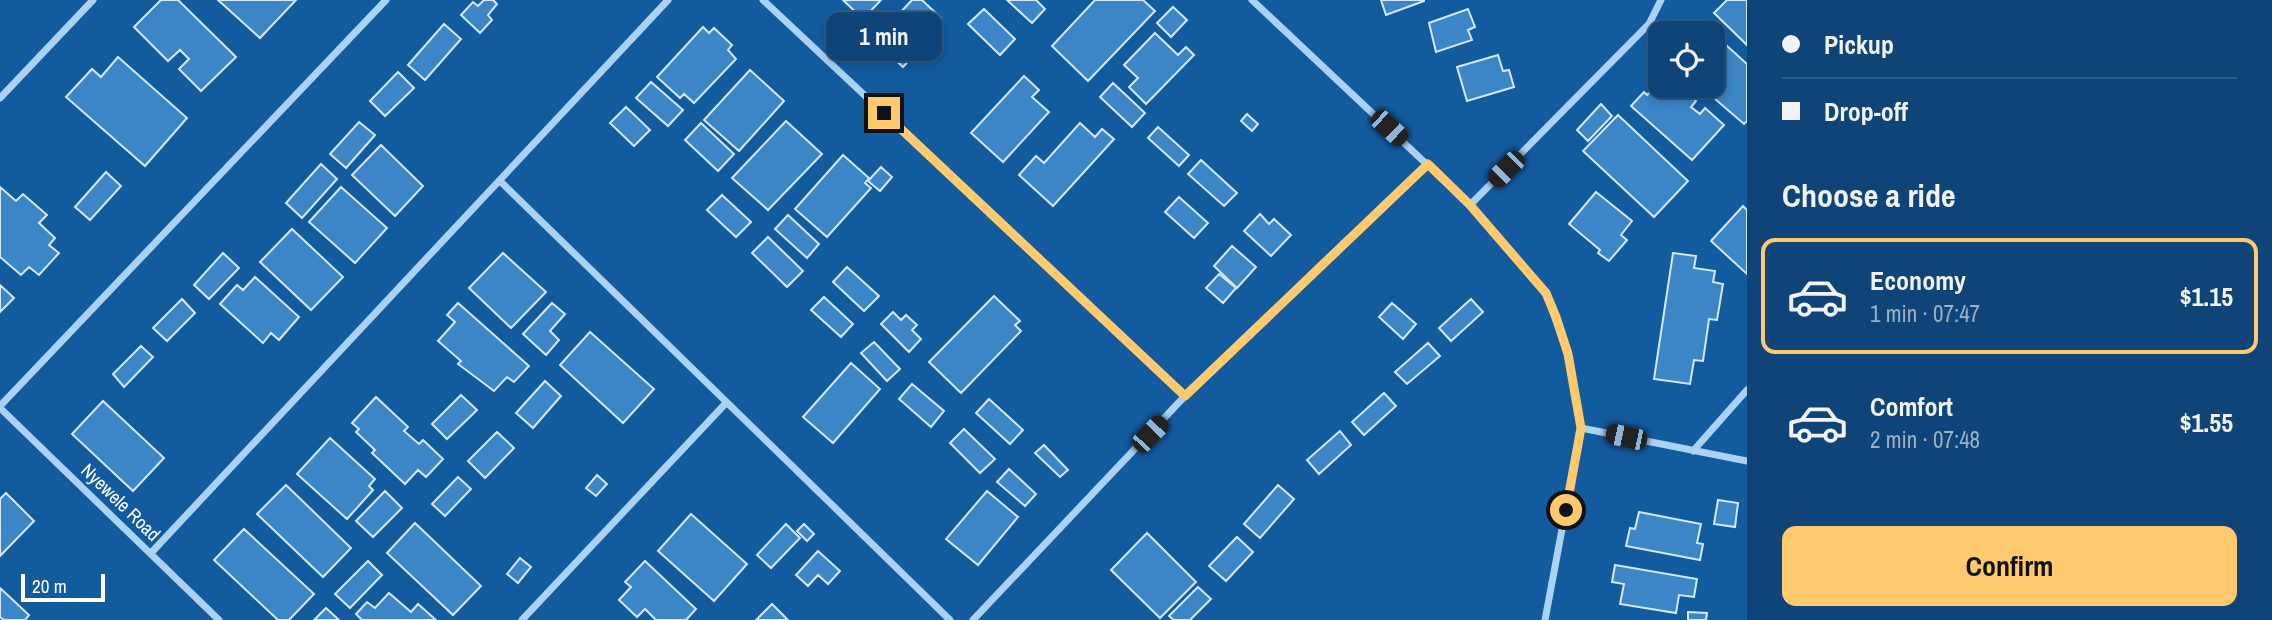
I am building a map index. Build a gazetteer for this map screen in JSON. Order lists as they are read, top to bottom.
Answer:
{
  "streets": {
    "street": ["Nyewele Road"]
  },
  "scale_bar": "20 m",
  "page": {
    "banner": ["Pickup", "Drop-off"],
    "bubble": "1 min",
    "heading": "Choose a ride",
    "list": [
      {
        "name": "Economy",
        "note": "1 min · 07:47",
        "value": "$1.15"
      },
      {
        "name": "Comfort",
        "note": "2 min · 07:48",
        "value": "$1.55"
      }
    ],
    "buttons": "Confirm",
    "scale": "20 m"
  }
}
